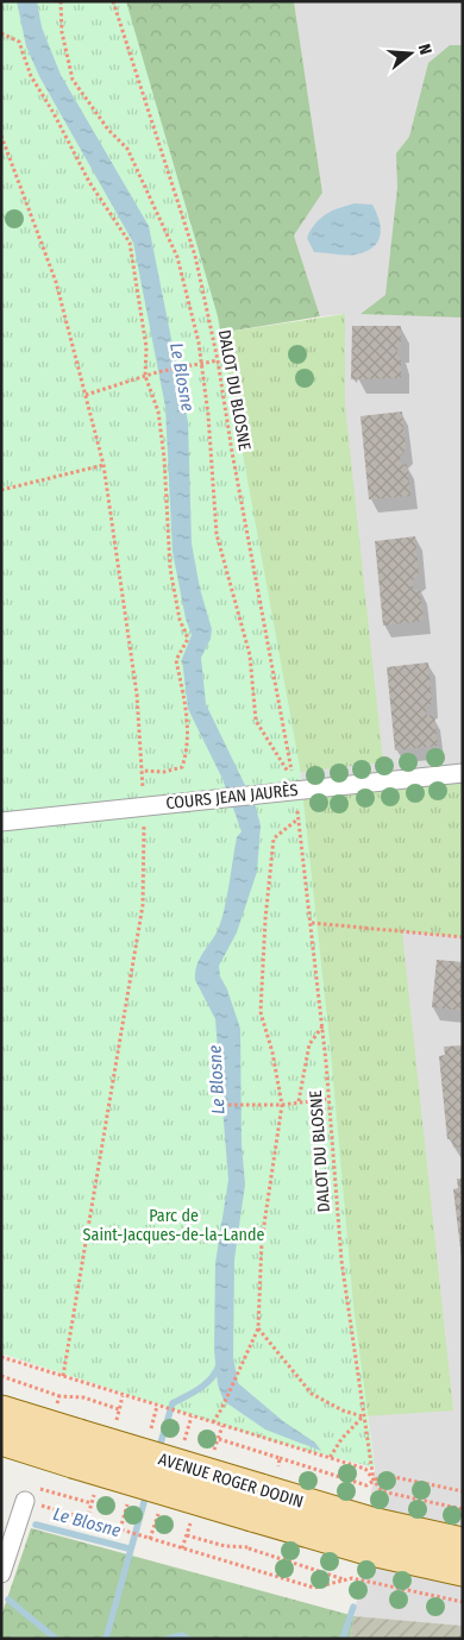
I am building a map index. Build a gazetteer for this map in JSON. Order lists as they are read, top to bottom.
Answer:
{
  "streets": {
    "main road": ["AVENUE ROGER DODIN"],
    "street": ["COURS JEAN JAURÈS"],
    "path": ["DALOT DU BLOSNE"]
  },
  "water": ["Le Blosne"],
  "parks": ["Parc de Saint-Jacques-de-la-Lande"],
  "north": "right"
}
